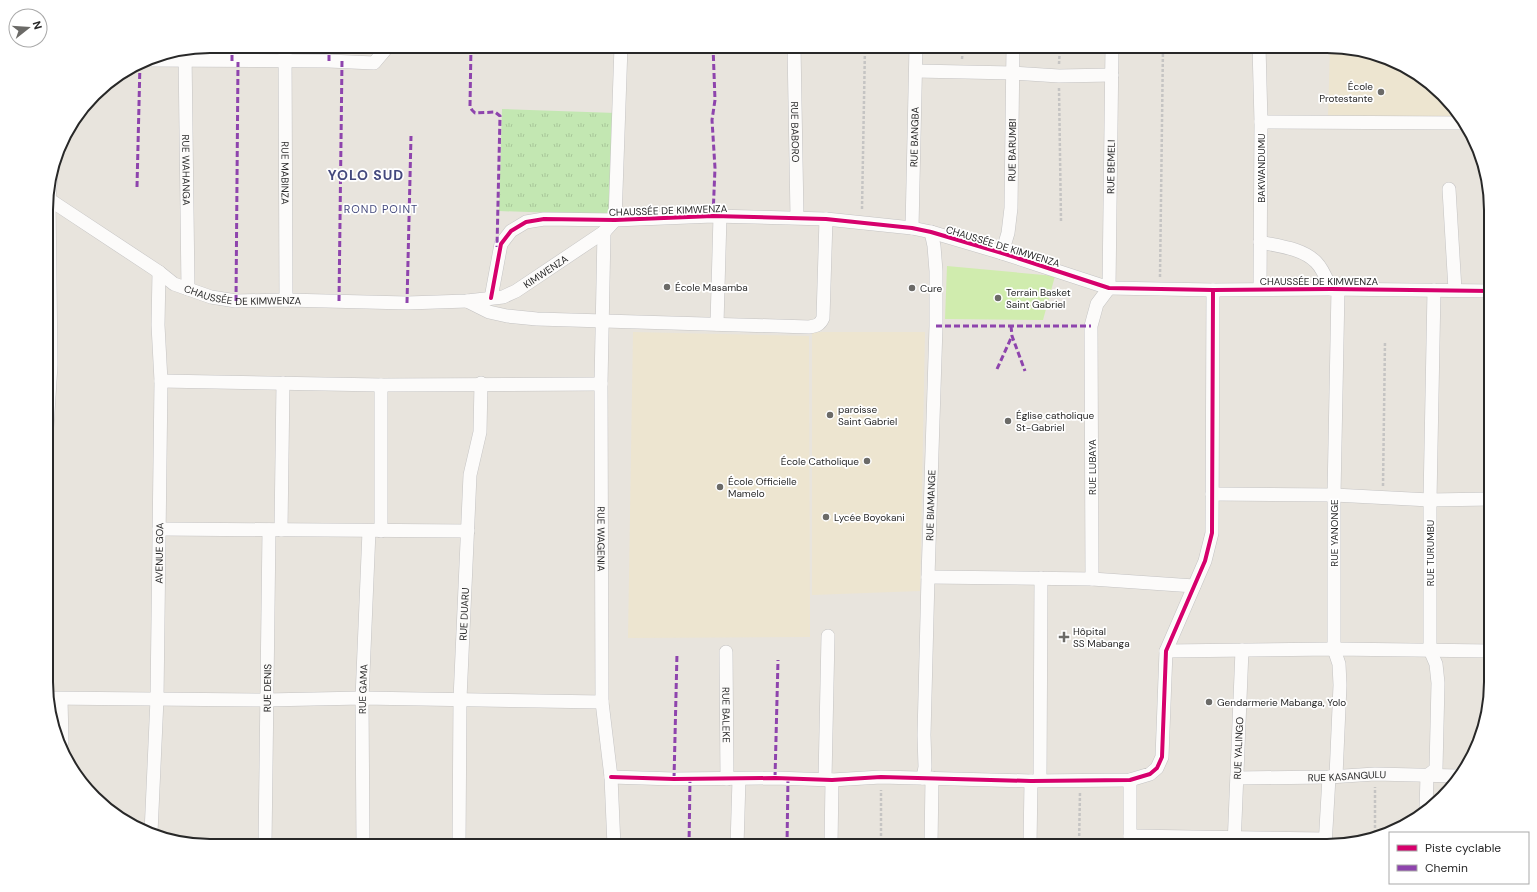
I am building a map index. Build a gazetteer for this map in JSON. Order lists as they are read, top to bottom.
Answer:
{
  "streets": {
    "street": [
      "RUE BABORO",
      "RUE BANGBA",
      "RUE BARUMBI",
      "RUE BEMELI",
      "BAKWANDUMU",
      "RUE WAHANGA",
      "RUE MABINZA",
      "CHAUSSÉE DE KIMWENZA",
      "KIMWENZA",
      "RUE LUBAYA",
      "RUE BIAMANGE",
      "RUE YANONGE",
      "RUE WAGENIA",
      "AVENUE GOA",
      "RUE TURUMBU",
      "RUE DUARU",
      "RUE DENIS",
      "RUE GAMA",
      "RUE BALEKE",
      "RUE YALINGO",
      "RUE KASANGULU"
    ]
  },
  "crossings": [
    ["RUE BABORO", "CHAUSSÉE DE KIMWENZA"],
    ["RUE BANGBA", "CHAUSSÉE DE KIMWENZA"],
    ["RUE BARUMBI", "CHAUSSÉE DE KIMWENZA"],
    ["RUE BEMELI", "CHAUSSÉE DE KIMWENZA"],
    ["RUE BEMELI", "RUE LUBAYA"],
    ["BAKWANDUMU", "CHAUSSÉE DE KIMWENZA"],
    ["RUE WAHANGA", "CHAUSSÉE DE KIMWENZA"],
    ["RUE MABINZA", "CHAUSSÉE DE KIMWENZA"],
    ["CHAUSSÉE DE KIMWENZA", "KIMWENZA"],
    ["CHAUSSÉE DE KIMWENZA", "RUE LUBAYA"],
    ["CHAUSSÉE DE KIMWENZA", "RUE BIAMANGE"],
    ["CHAUSSÉE DE KIMWENZA", "RUE YANONGE"],
    ["CHAUSSÉE DE KIMWENZA", "AVENUE GOA"],
    ["CHAUSSÉE DE KIMWENZA", "RUE TURUMBU"],
    ["KIMWENZA", "RUE WAGENIA"],
    ["RUE YANONGE", "RUE KASANGULU"],
    ["RUE TURUMBU", "RUE KASANGULU"],
    ["RUE YALINGO", "RUE KASANGULU"]
  ],
  "districts": ["YOLO SUD", "ROND POINT"],
  "places": {
    "other": [
      "École Protestante",
      "École Masamba",
      "Cure",
      "Terrain Basket Saint Gabriel",
      "paroisse Saint Gabriel",
      "Église catholique St-Gabriel",
      "École Catholique",
      "École Officielle Mamelo",
      "Lycée Boyokani",
      "Gendarmerie Mabanga, Yolo"
    ],
    "health": ["Hôpital SS Mabanga"]
  },
  "legend": ["Piste cyclable", "Chemin"],
  "north": "right"
}
